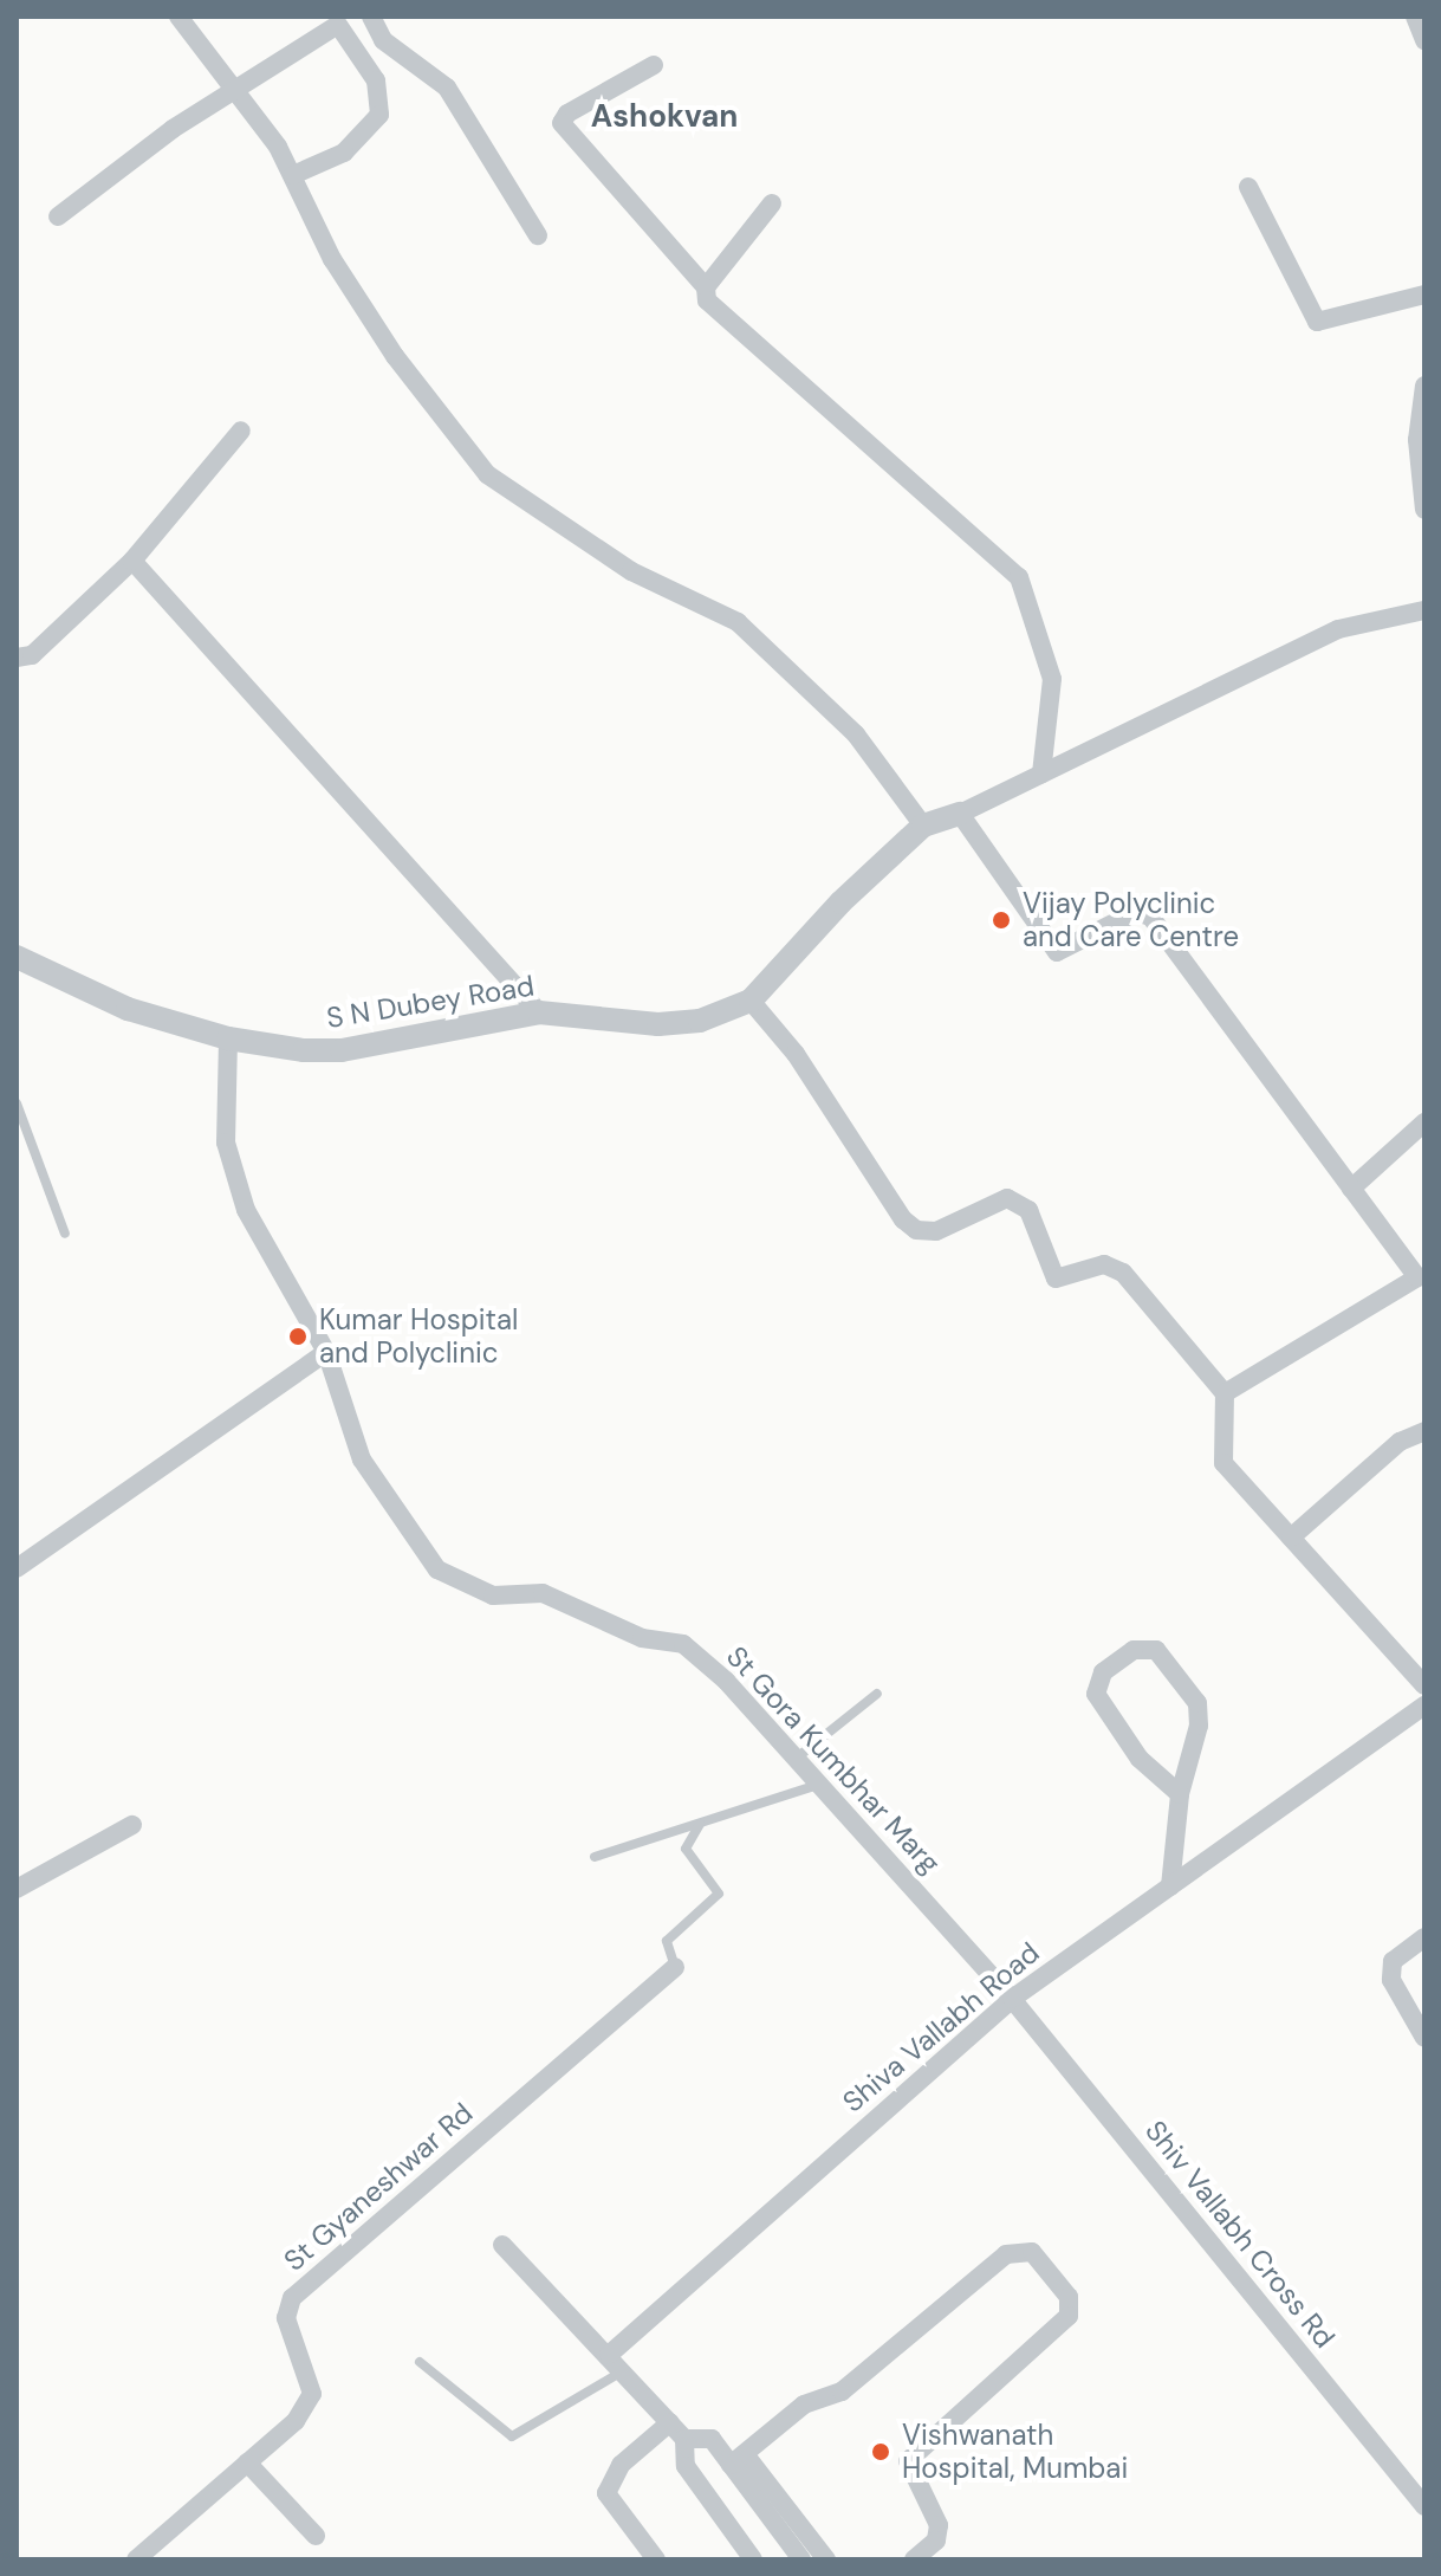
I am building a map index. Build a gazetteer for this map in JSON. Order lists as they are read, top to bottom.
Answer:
{
  "streets": {
    "street": [
      "S N Dubey Road",
      "St Gora Kumbhar Marg",
      "Shiva Vallabh Road",
      "St Gyaneshwar Rd",
      "Shiv Vallabh Cross Rd"
    ]
  },
  "crossings": [
    ["S N Dubey Road", "St Gora Kumbhar Marg"],
    ["St Gora Kumbhar Marg", "Shiva Vallabh Road"],
    ["St Gora Kumbhar Marg", "Shiv Vallabh Cross Rd"],
    ["Shiva Vallabh Road", "Shiv Vallabh Cross Rd"]
  ],
  "districts": ["Ashokvan"],
  "places": ["Vijay Polyclinic and Care Centre", "Kumar Hospital and Polyclinic", "Vishwanath Hospital, Mumbai"]
}
